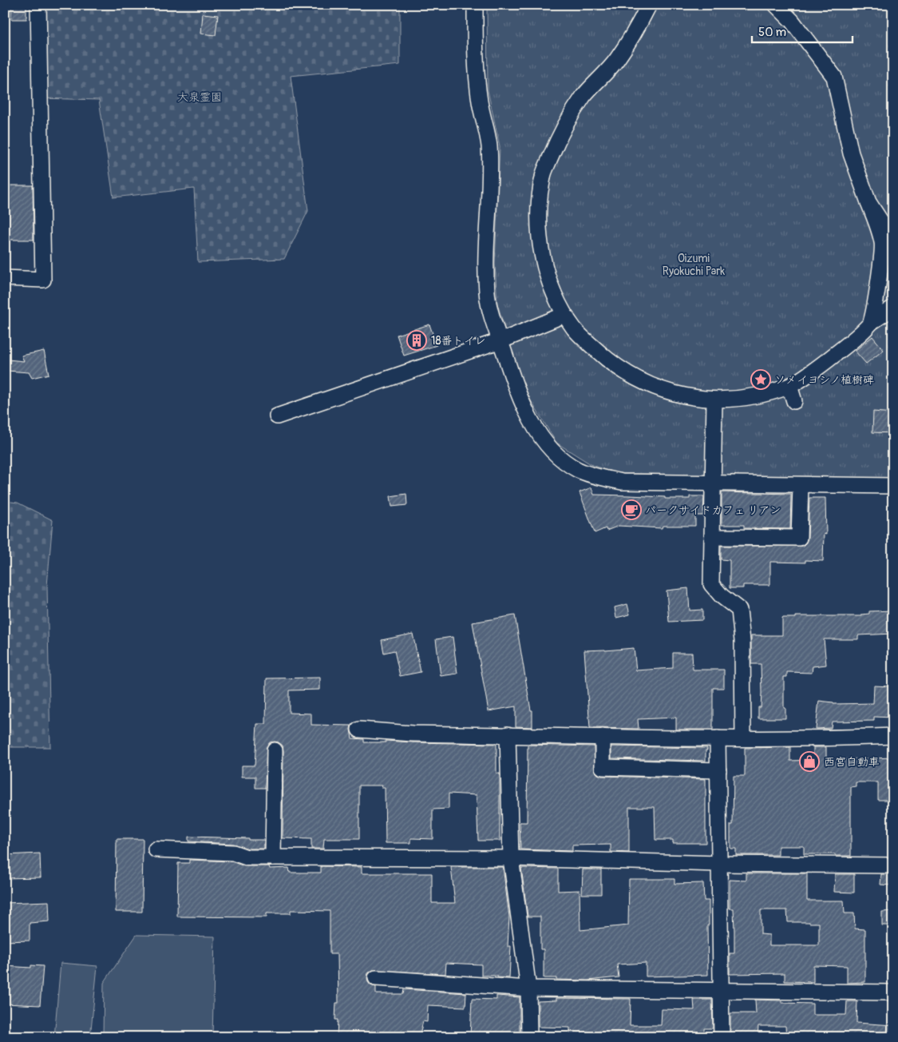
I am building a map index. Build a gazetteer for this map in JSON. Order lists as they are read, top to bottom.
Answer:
{
  "parks": ["大泉霊園", "Oizumi Ryokuchi Park"],
  "places": {
    "building": ["18番トイレ"],
    "place": ["ソメイヨシノ植樹碑"],
    "cafe": ["パークサイドカフェ リアン"],
    "shop": ["西宮自動車"]
  },
  "scale_bar": "50 m"
}
